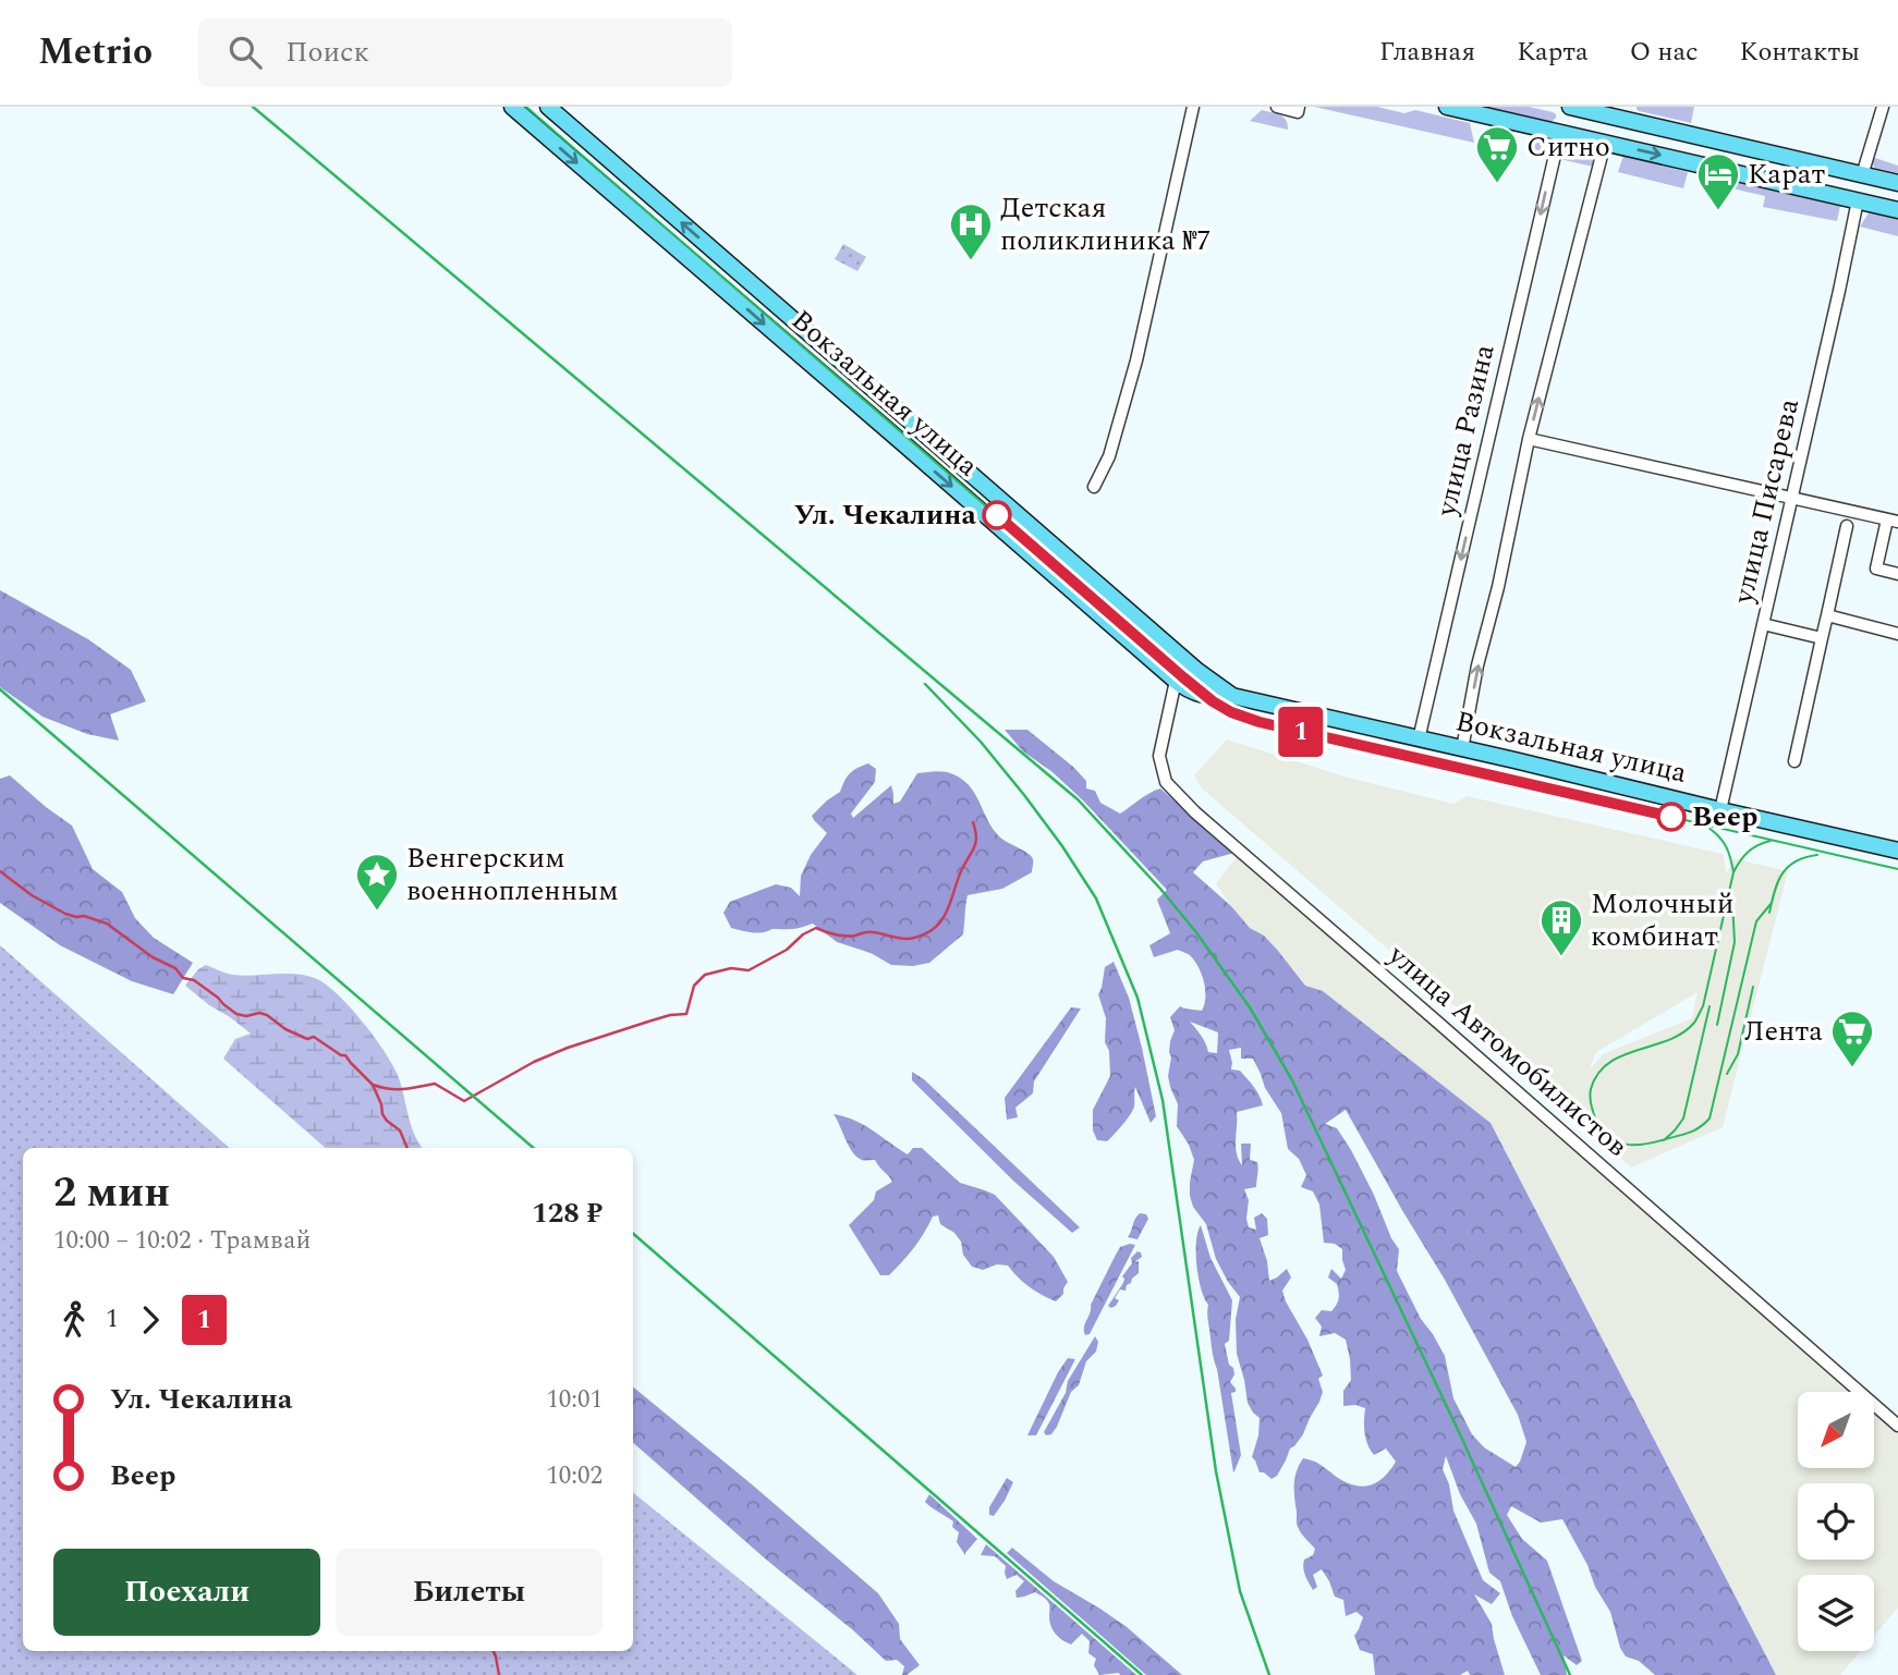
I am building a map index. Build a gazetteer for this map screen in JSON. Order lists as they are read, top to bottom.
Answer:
{
  "streets": {
    "main road": ["Вокзальная улица"],
    "street": ["улица Разина", "улица Писарева", "улица Автомобилистов"]
  },
  "crossings": [
    ["Вокзальная улица", "улица Разина"],
    ["Вокзальная улица", "улица Писарева"],
    ["Вокзальная улица", "улица Автомобилистов"]
  ],
  "places": {
    "supermarket": ["Ситно", "Лента"],
    "hotel": ["Карат"],
    "hospital": ["Детская поликлиника №7"],
    "other": ["Ул. Чекалина", "Веер"],
    "place": ["Венгерским военнопленным"],
    "building": ["Молочный комбинат"]
  },
  "lines": ["tram line 1"],
  "north": "bottom left",
  "page": {
    "header": "Metrio",
    "search": "Поиск",
    "nav": [
      "Главная",
      "Карта",
      "О нас",
      "Контакты"
    ],
    "on_map": "1",
    "heading": ["2 мин", "10:00 – 10:02 · Трамвай", "128 ₽"],
    "legs": ["1", "1"],
    "list": [
      {
        "name": "Ул. Чекалина",
        "value": "10:01"
      },
      {
        "name": "Веер",
        "value": "10:02"
      }
    ],
    "buttons": ["Поехали", "Билеты"]
  }
}
